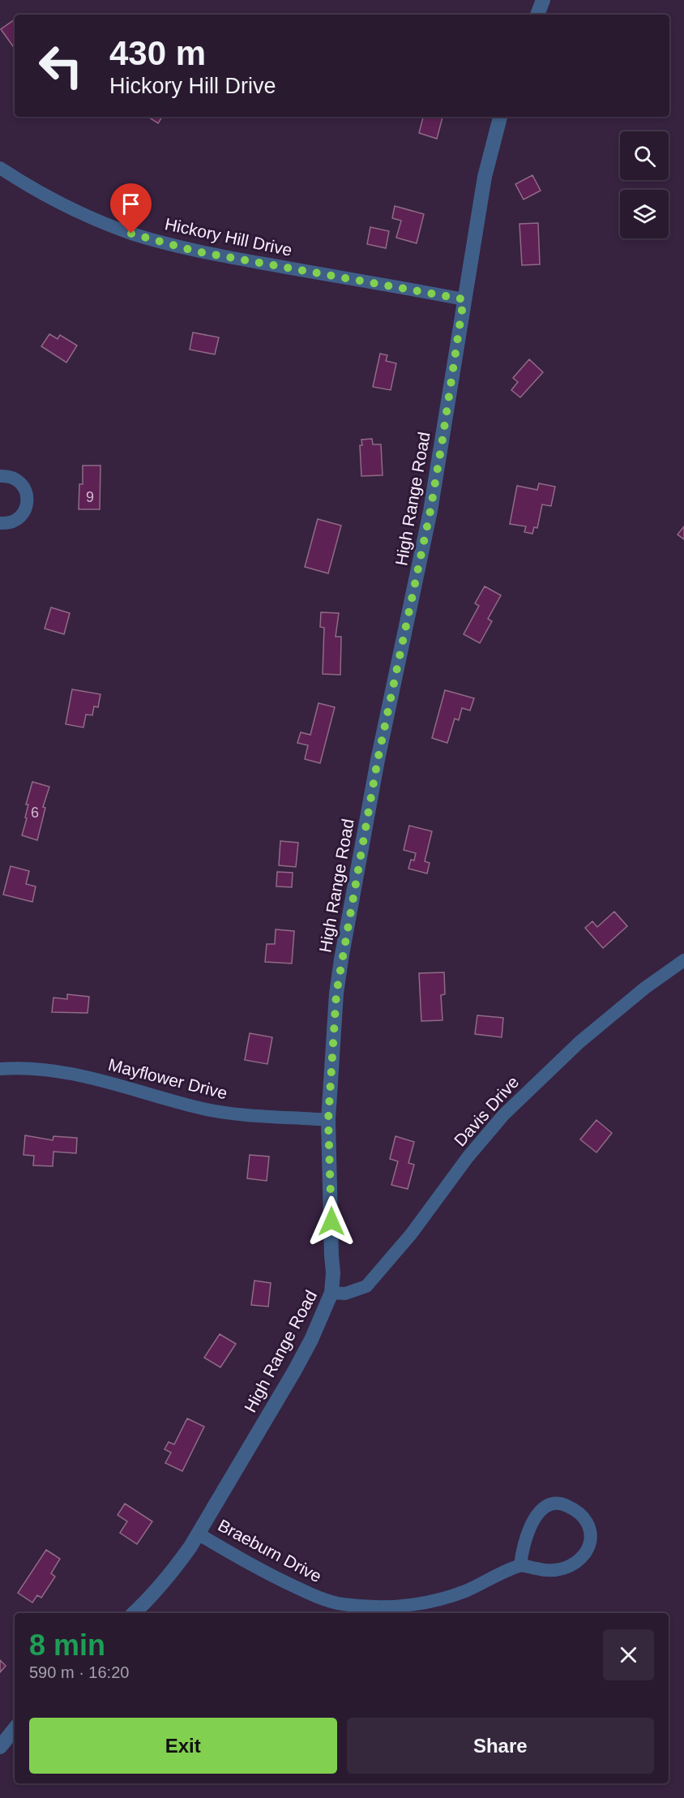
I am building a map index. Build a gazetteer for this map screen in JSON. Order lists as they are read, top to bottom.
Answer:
{
  "streets": {
    "street": [
      "Hickory Hill Drive",
      "High Range Road",
      "Mayflower Drive",
      "Davis Drive",
      "Braeburn Drive"
    ]
  },
  "crossings": [
    ["Hickory Hill Drive", "High Range Road"],
    ["High Range Road", "Mayflower Drive"],
    ["High Range Road", "Davis Drive"],
    ["High Range Road", "Braeburn Drive"]
  ],
  "house_numbers": ["9", "6"],
  "page": {
    "turn": ["430 m", "Hickory Hill Drive"],
    "heading": ["8 min", "590 m · 16:20"],
    "buttons": ["Exit", "Share"]
  }
}
